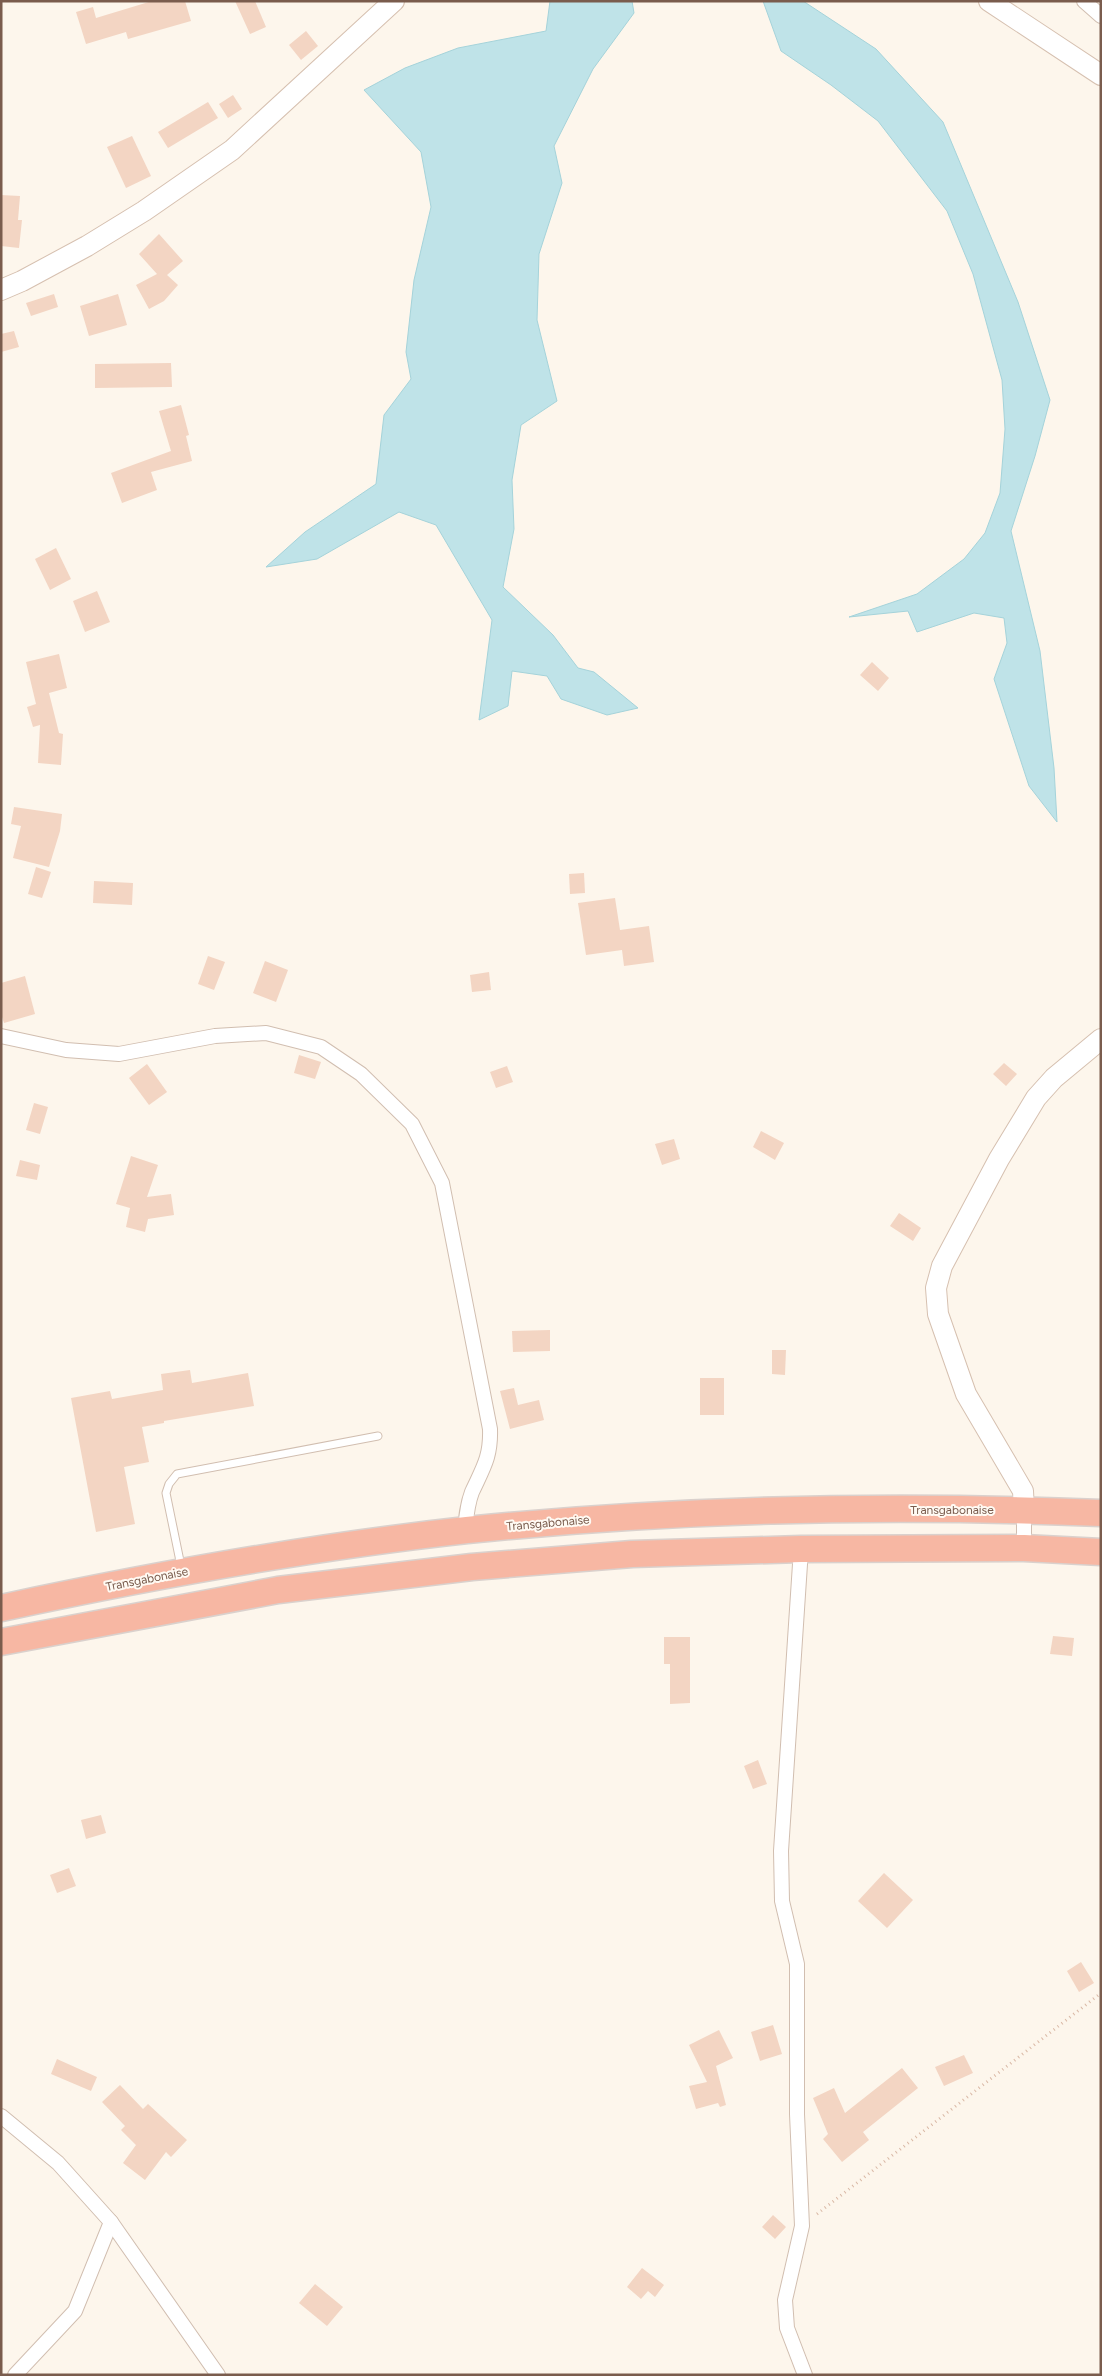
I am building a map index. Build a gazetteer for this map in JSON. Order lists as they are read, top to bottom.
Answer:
{
  "streets": {
    "highway": ["Transgabonaise"]
  }
}
